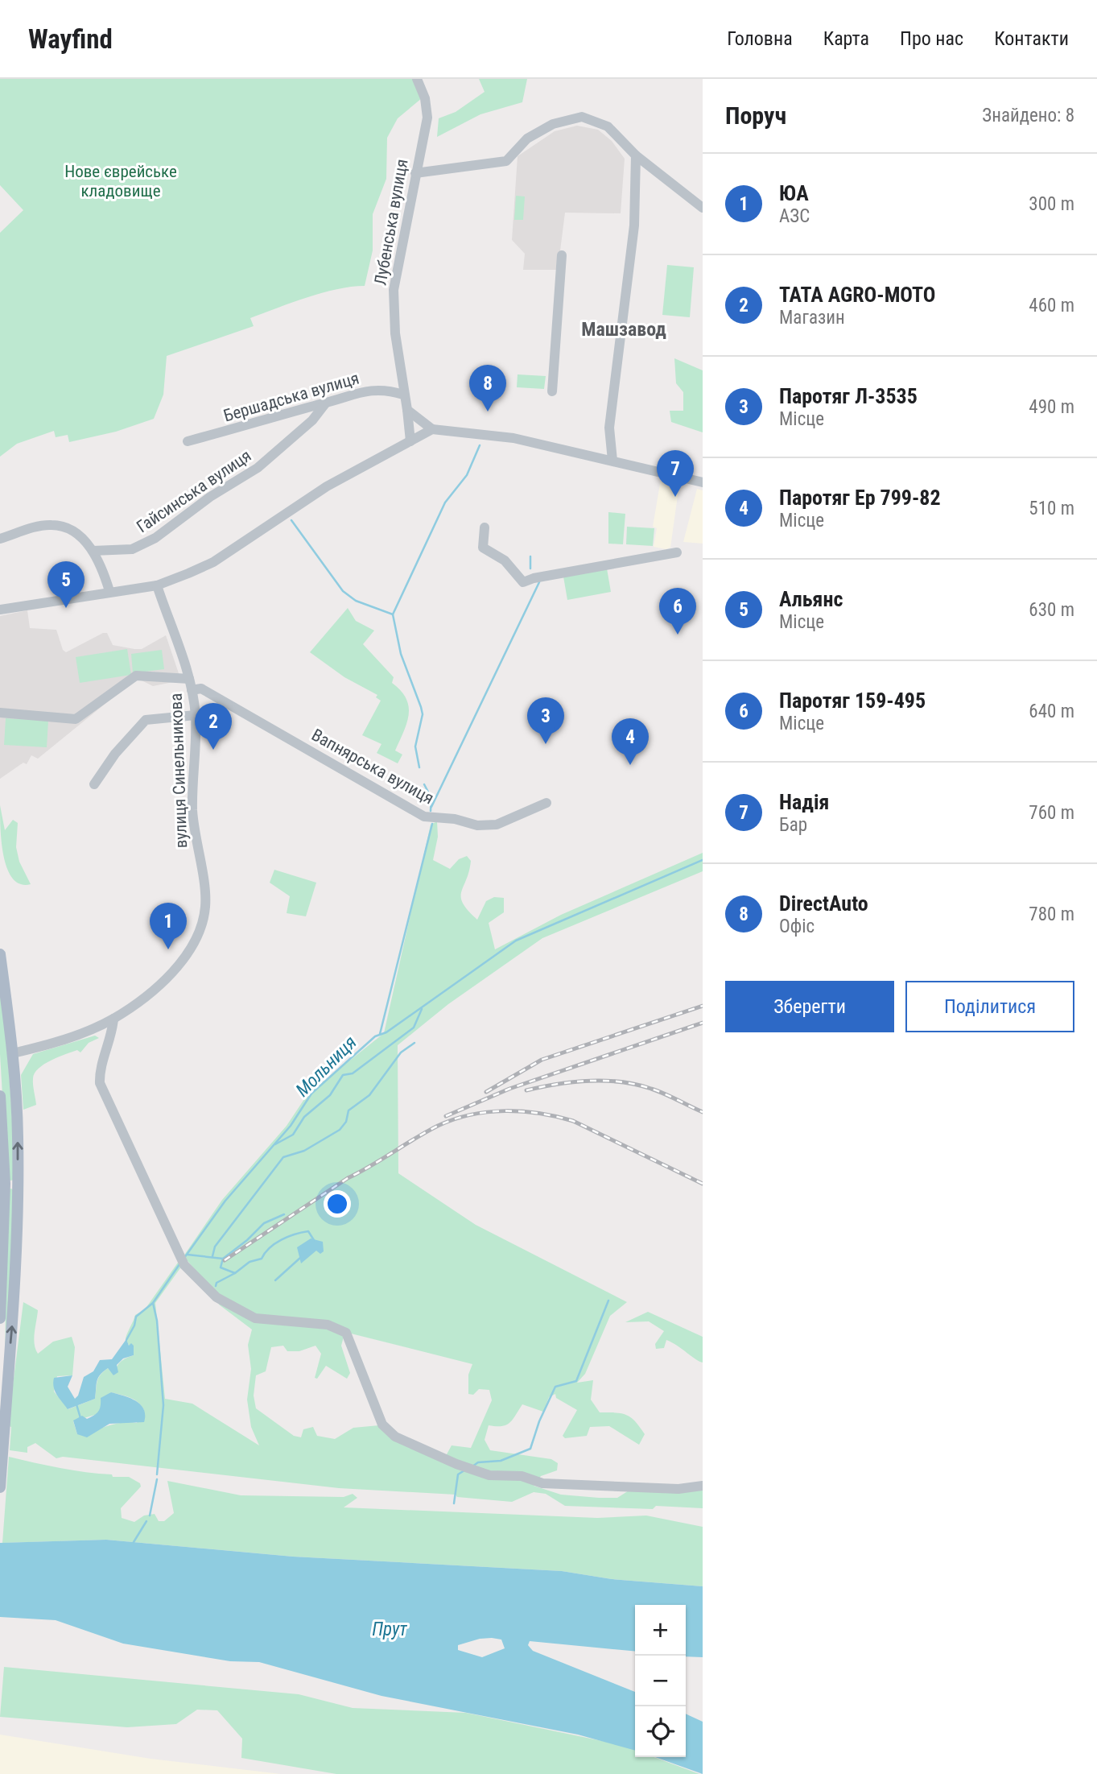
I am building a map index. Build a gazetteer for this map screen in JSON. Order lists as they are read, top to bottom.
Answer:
{
  "streets": {
    "street": [
      "Лубенська вулиця",
      "Бершадська вулиця",
      "Гайсинська вулиця",
      "Вапнярська вулиця",
      "вулиця Синельникова"
    ]
  },
  "crossings": [
    ["Лубенська вулиця", "Бершадська вулиця"],
    ["Бершадська вулиця", "Гайсинська вулиця"],
    ["Вапнярська вулиця", "вулиця Синельникова"]
  ],
  "districts": ["Машзавод"],
  "water": ["Мольниця", "Прут"],
  "parks": ["Нове єврейське кладовище"],
  "page": {
    "header": "Wayfind",
    "nav": [
      "Головна",
      "Карта",
      "Про нас",
      "Контакти"
    ],
    "heading": ["Поруч", "Знайдено: 8"],
    "list": [
      {
        "mark": "1",
        "name": "ЮА",
        "note": "АЗС",
        "value": "300 m"
      },
      {
        "mark": "2",
        "name": "TATA AGRO-MOTO",
        "note": "Магазин",
        "value": "460 m"
      },
      {
        "mark": "3",
        "name": "Паротяг Л-3535",
        "note": "Місце",
        "value": "490 m"
      },
      {
        "mark": "4",
        "name": "Паротяг Ер 799-82",
        "note": "Місце",
        "value": "510 m"
      },
      {
        "mark": "5",
        "name": "Альянс",
        "note": "Місце",
        "value": "630 m"
      },
      {
        "mark": "6",
        "name": "Паротяг 159-495",
        "note": "Місце",
        "value": "640 m"
      },
      {
        "mark": "7",
        "name": "Надія",
        "note": "Бар",
        "value": "760 m"
      },
      {
        "mark": "8",
        "name": "DirectAuto",
        "note": "Офіс",
        "value": "780 m"
      }
    ],
    "pins": [
      "8",
      "7",
      "5",
      "6",
      "3",
      "2",
      "4",
      "1"
    ],
    "buttons": ["Зберегти", "Поділитися"],
    "map_buttons": ["+", "−"]
  }
}
